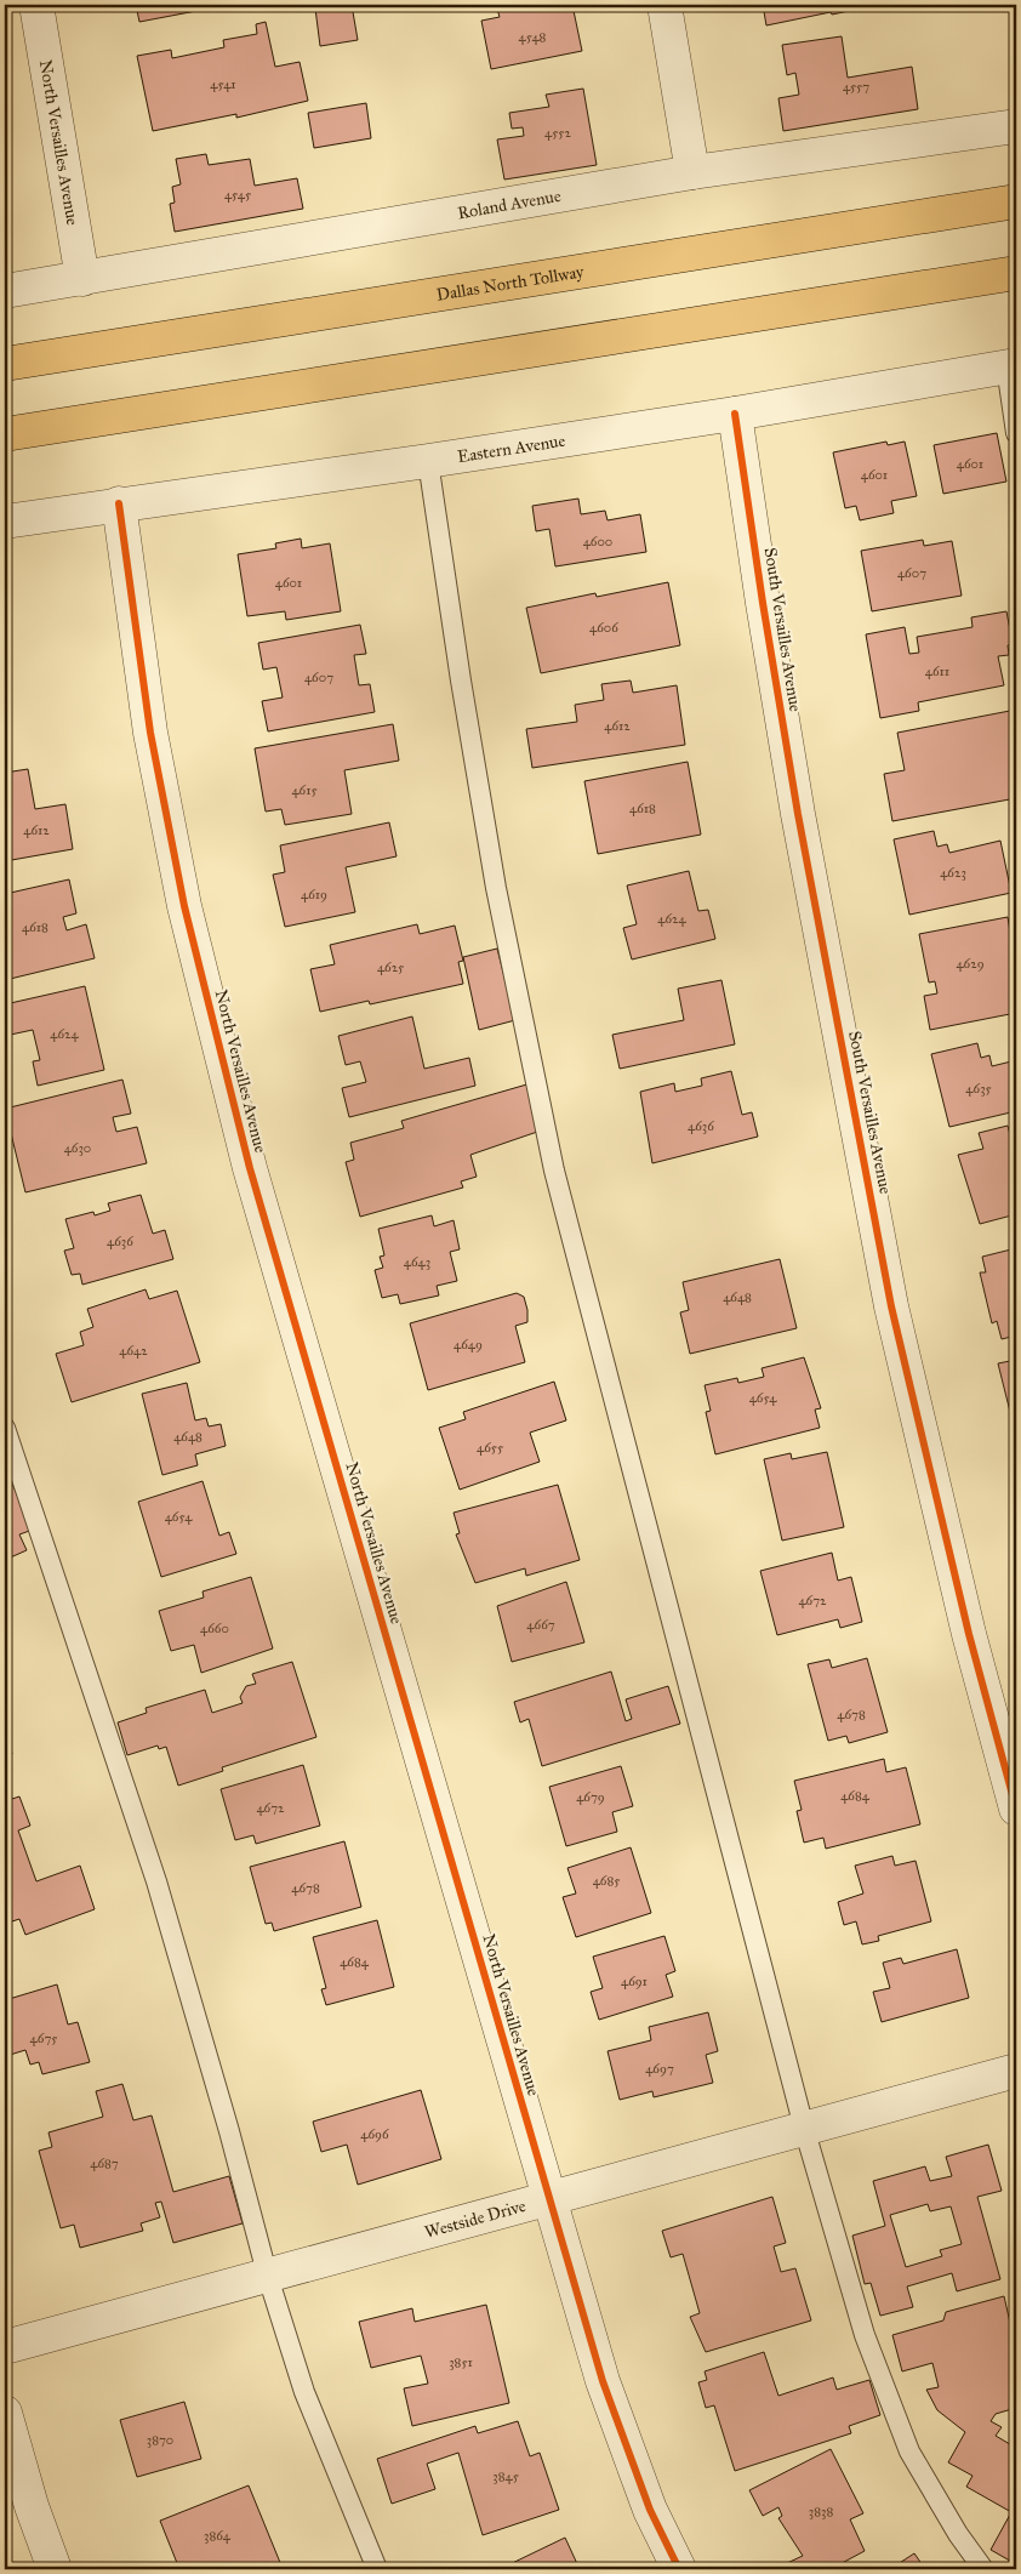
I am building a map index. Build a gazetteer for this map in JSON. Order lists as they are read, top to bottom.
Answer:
{
  "streets": {
    "highway": ["Dallas North Tollway"],
    "street": [
      "North Versailles Avenue",
      "Roland Avenue",
      "Eastern Avenue",
      "South Versailles Avenue",
      "Westside Drive"
    ]
  },
  "crossings": [
    ["North Versailles Avenue", "Roland Avenue"],
    ["North Versailles Avenue", "Eastern Avenue"],
    ["North Versailles Avenue", "Westside Drive"],
    ["Eastern Avenue", "South Versailles Avenue"]
  ],
  "house_numbers": [
    "4548",
    "4541",
    "4557",
    "4552",
    "4545",
    "4601",
    "4601",
    "4600",
    "4607",
    "4601",
    "4606",
    "4611",
    "4607",
    "4612",
    "4615",
    "4618",
    "4612",
    "4623",
    "4619",
    "4624",
    "4618",
    "4629",
    "4625",
    "4624",
    "4635",
    "4636",
    "4630",
    "4636",
    "4643",
    "4648",
    "4649",
    "4642",
    "4654",
    "4648",
    "4655",
    "4654",
    "4672",
    "4667",
    "4660",
    "4678",
    "4684",
    "4679",
    "4672",
    "4685",
    "4678",
    "4684",
    "4691",
    "4675",
    "4697",
    "4696",
    "4687",
    "3851",
    "3870",
    "3845",
    "3838",
    "3864"
  ]
}
